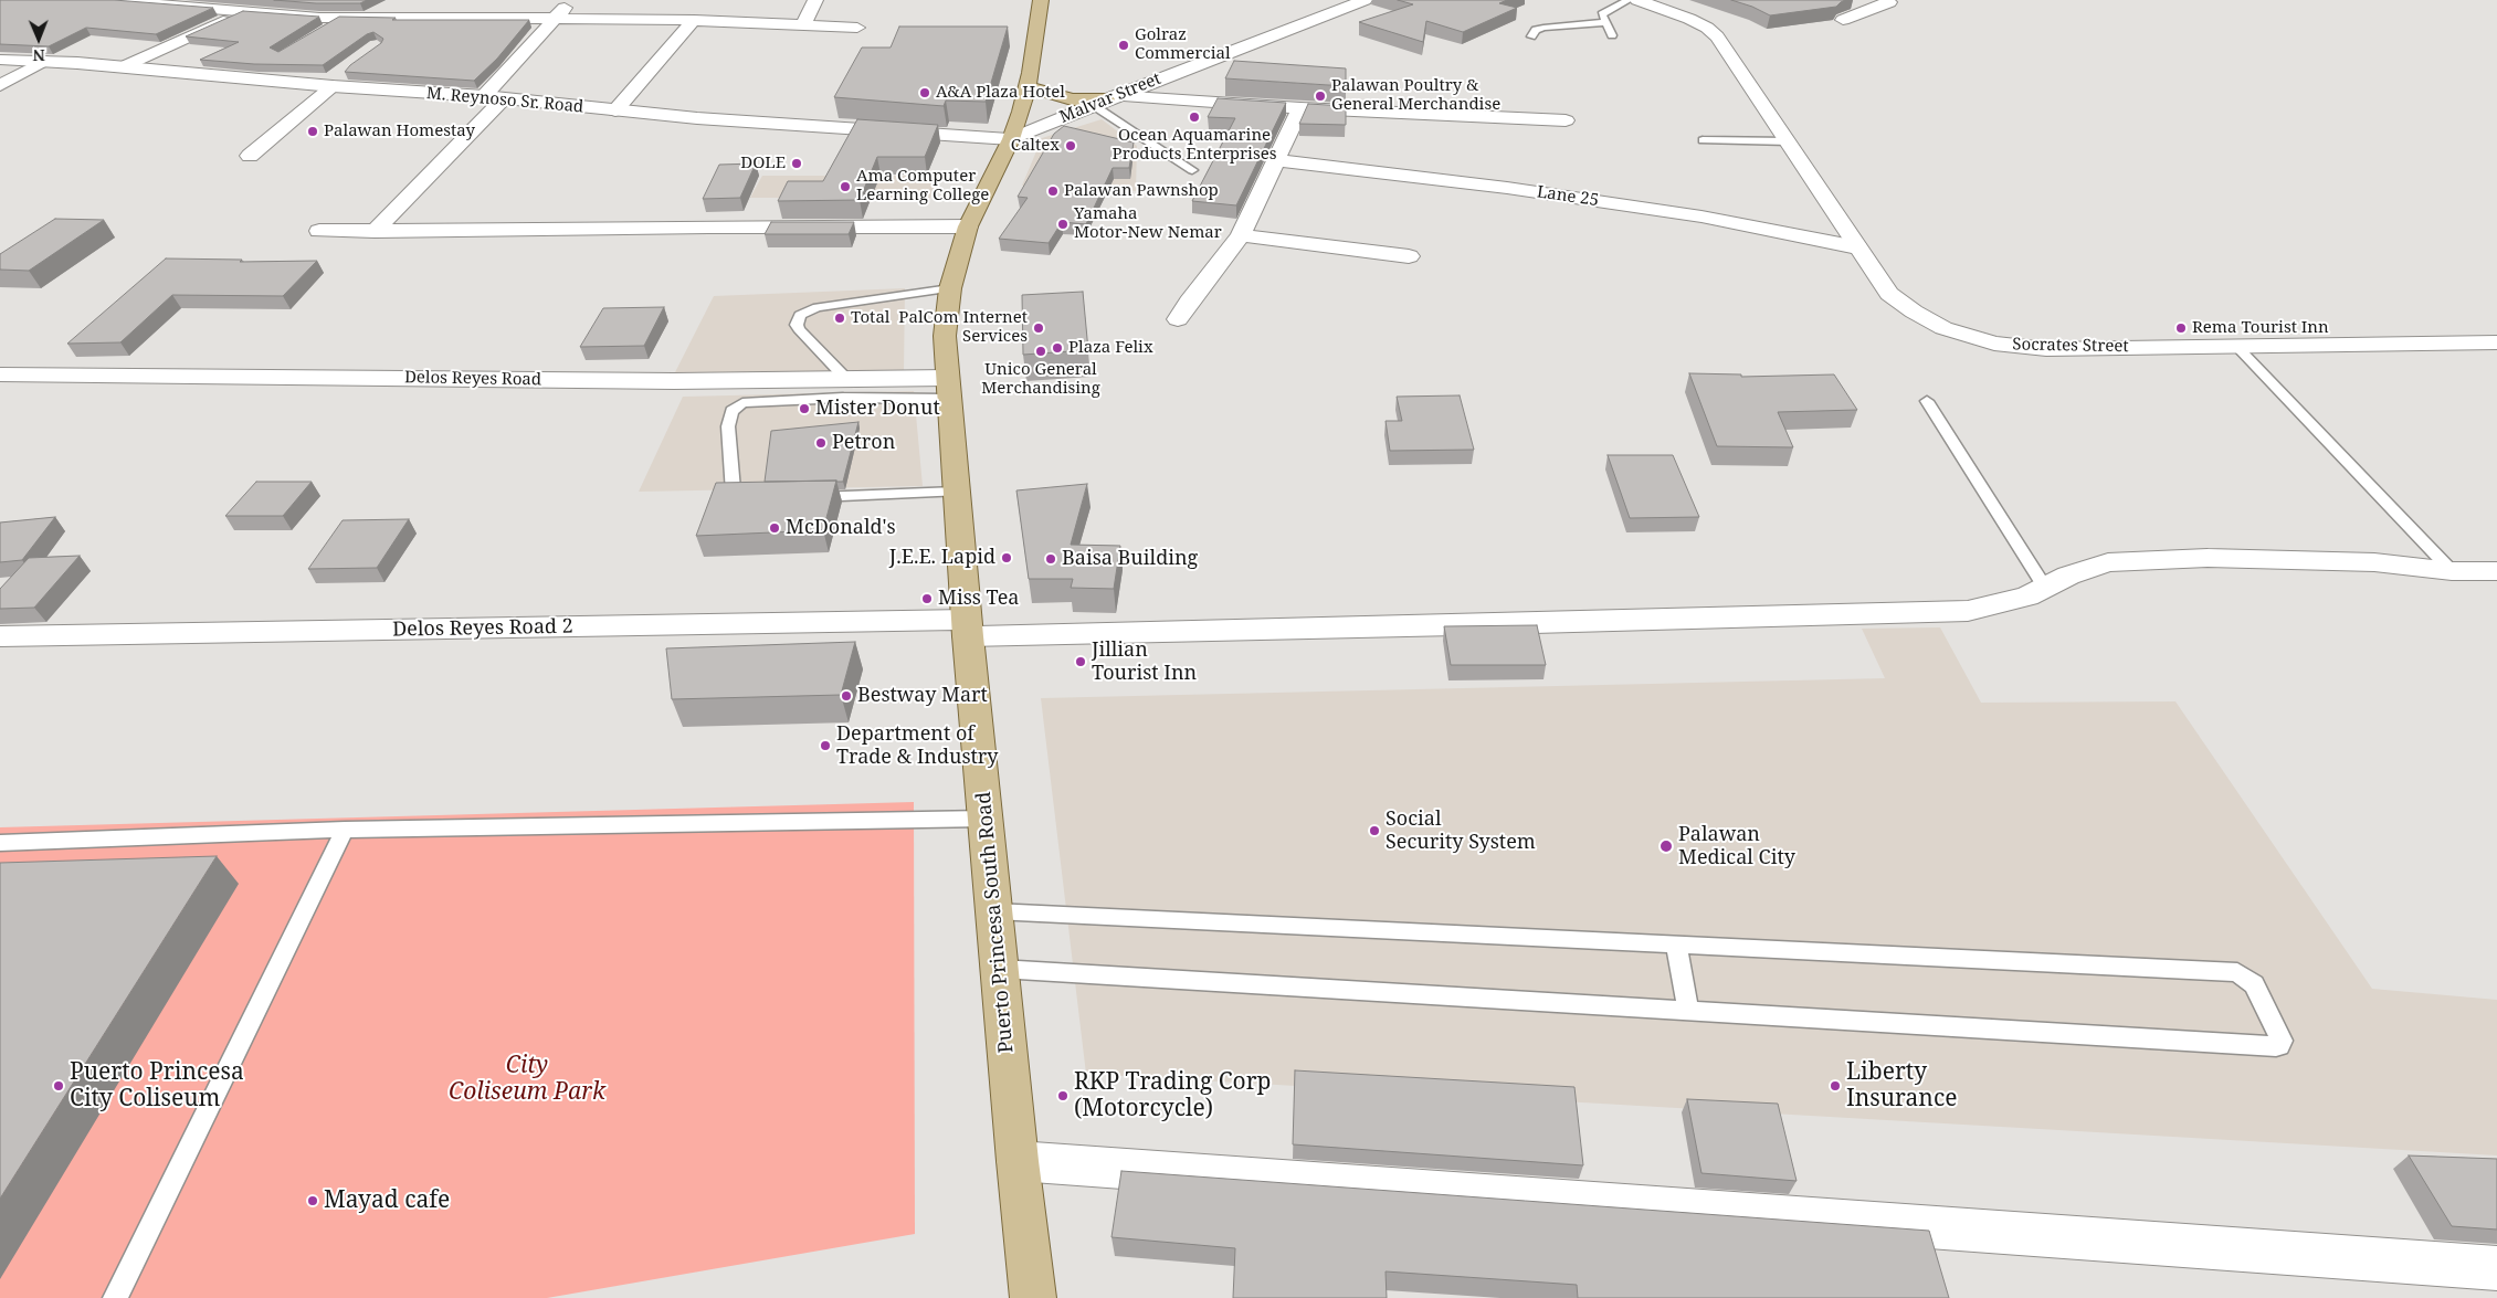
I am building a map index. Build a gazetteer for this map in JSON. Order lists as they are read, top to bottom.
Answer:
{
  "streets": {
    "main road": ["Puerto Princesa South Road"],
    "street": [
      "Malvar Street",
      "M. Reynoso Sr. Road",
      "Lane 25",
      "Socrates Street",
      "Delos Reyes Road",
      "Delos Reyes Road 2"
    ]
  },
  "crossings": [
    ["Malvar Street", "M. Reynoso Sr. Road"],
    ["Malvar Street", "Puerto Princesa South Road"],
    ["M. Reynoso Sr. Road", "Puerto Princesa South Road"],
    ["Lane 25", "Socrates Street"],
    ["Delos Reyes Road", "Puerto Princesa South Road"],
    ["Delos Reyes Road 2", "Puerto Princesa South Road"]
  ],
  "parks": ["City Coliseum Park"],
  "places": [
    "Golraz Commercial",
    "A&A Plaza Hotel",
    "Palawan Poultry & General Merchandise",
    "Ocean Aquamarine Products Enterprises",
    "Palawan Homestay",
    "Caltex",
    "DOLE",
    "Ama Computer Learning College",
    "Palawan Pawnshop",
    "Yamaha Motor-New Nemar",
    "Total",
    "PalCom Internet Services",
    "Rema Tourist Inn",
    "Plaza Felix",
    "Unico General Merchandising",
    "Mister Donut",
    "Petron",
    "McDonald's",
    "J.E.E. Lapid",
    "Baisa Building",
    "Miss Tea",
    "Jillian Tourist Inn",
    "Bestway Mart",
    "Department of Trade & Industry",
    "Social Security System",
    "Palawan Medical City",
    "Puerto Princesa City Coliseum",
    "Liberty Insurance",
    "RKP Trading Corp (Motorcycle)",
    "Mayad cafe"
  ],
  "north": "bottom"
}
